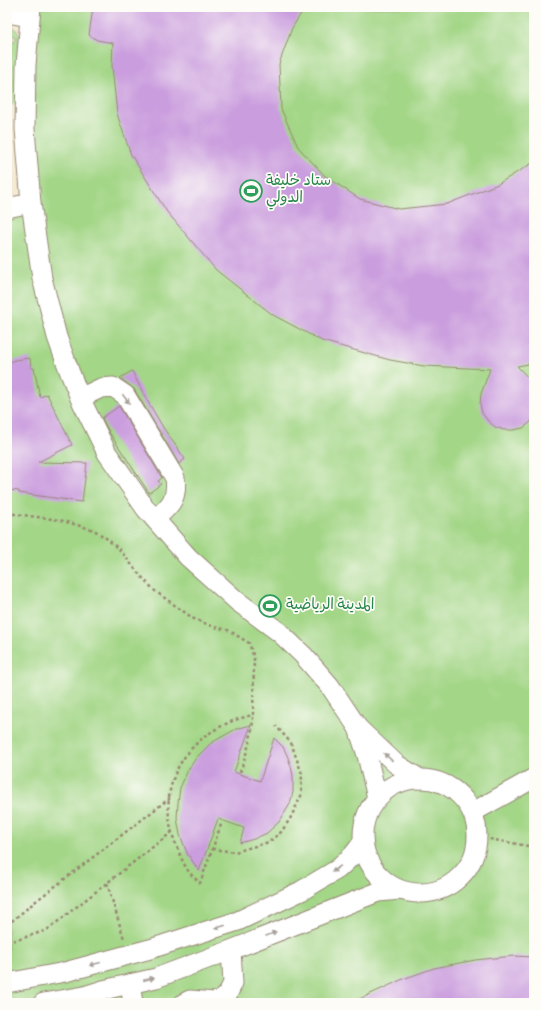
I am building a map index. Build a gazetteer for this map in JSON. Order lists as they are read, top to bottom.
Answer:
{
  "places": {
    "sports": ["ستاد خليفة الدولي", "المدينة الرياضية"]
  }
}
